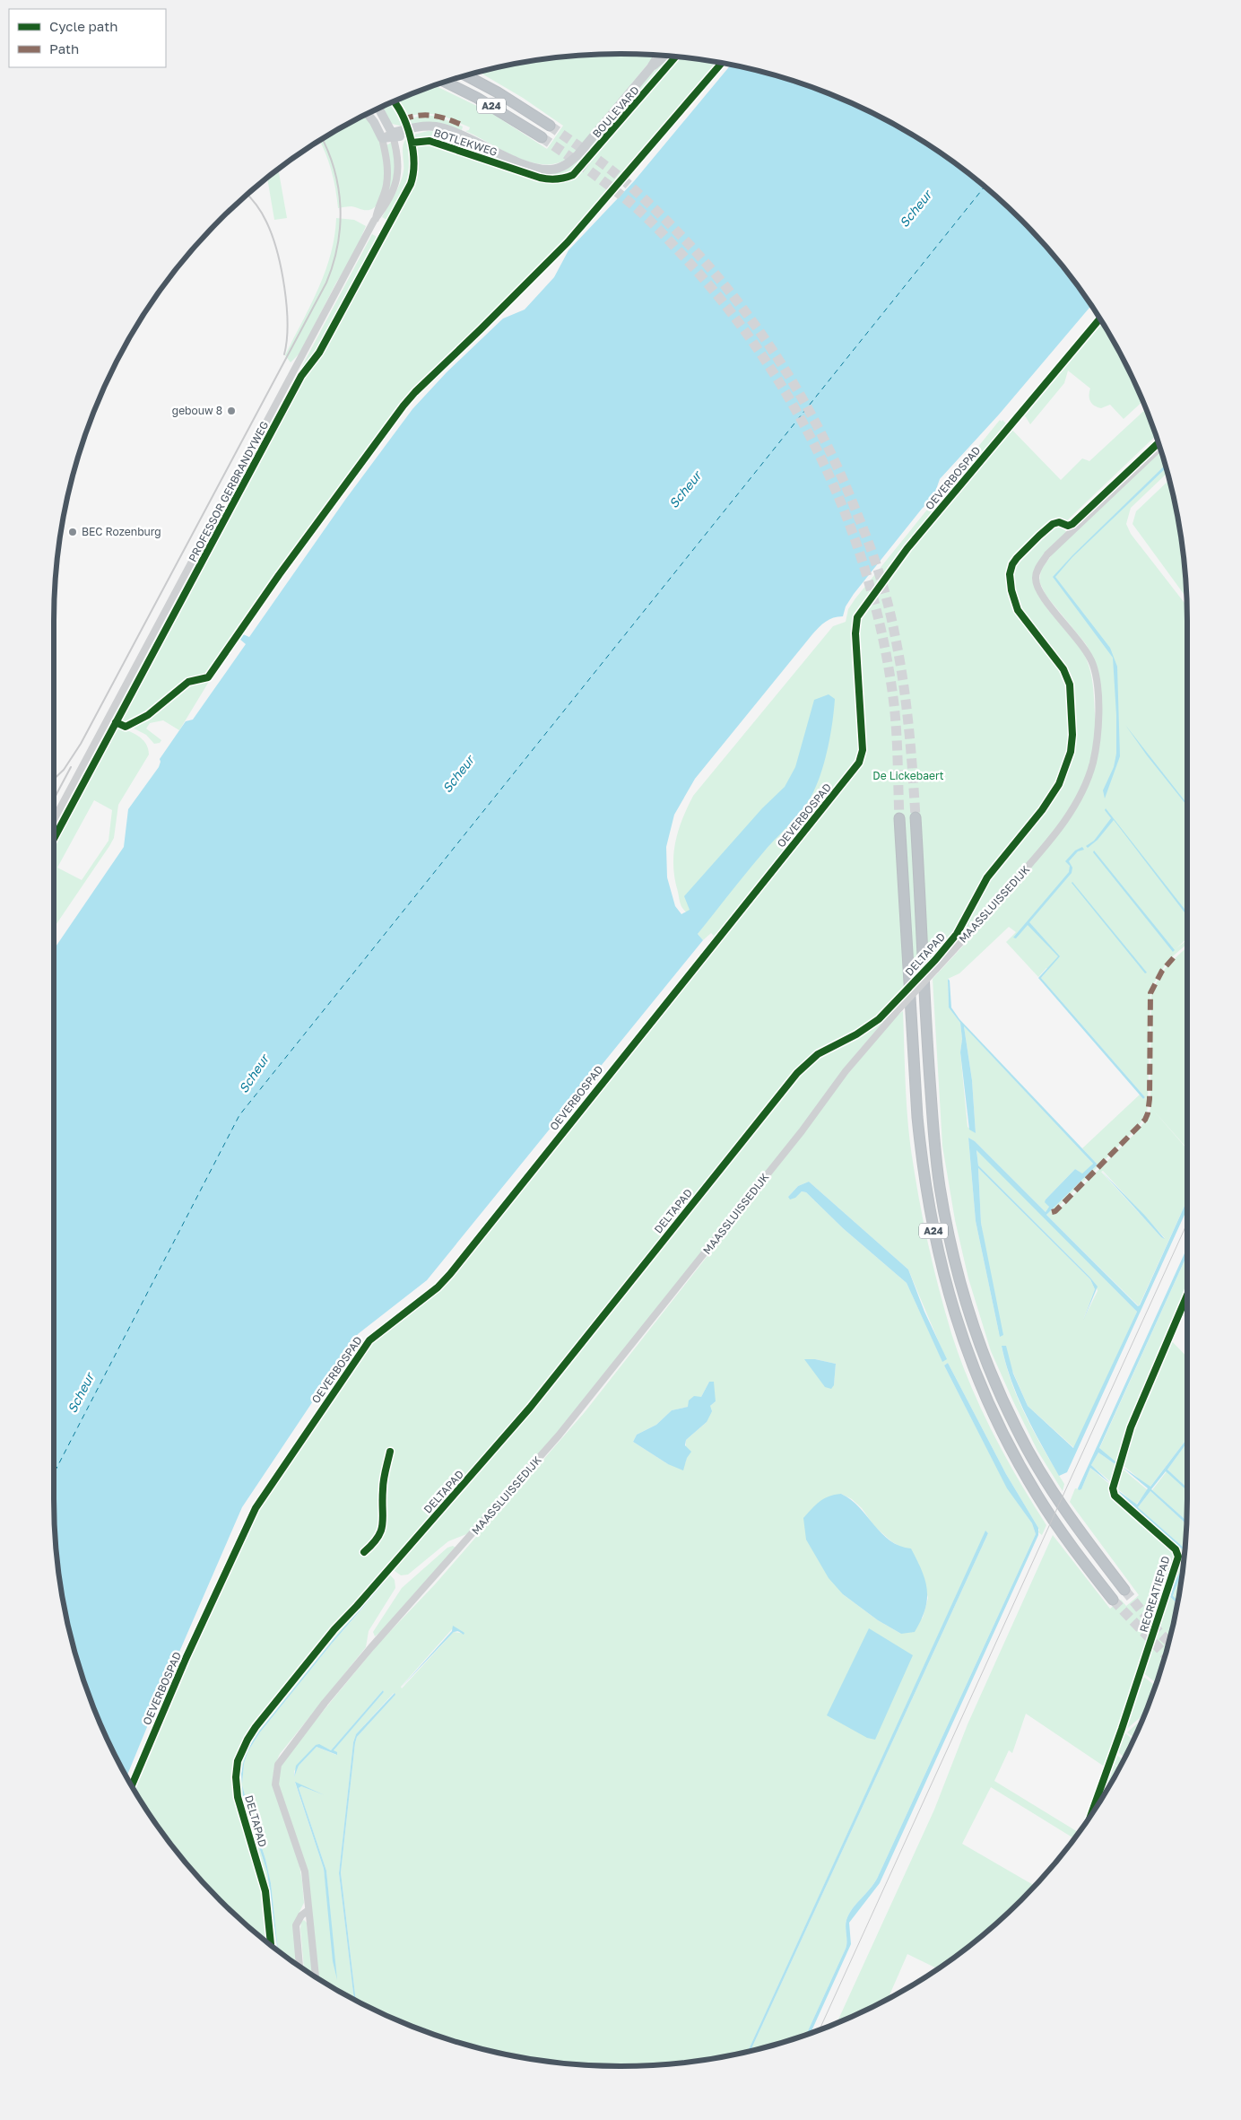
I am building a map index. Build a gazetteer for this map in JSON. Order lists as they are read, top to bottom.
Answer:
{
  "streets": {
    "highway": ["A24"],
    "main road": ["BOULEVARD", "BOTLEKWEG"],
    "street": ["PROFESSOR GERBRANDYWEG", "MAASSLUISSEDIJK"],
    "cycle path": ["OEVERBOSPAD", "DELTAPAD", "RECREATIEPAD"]
  },
  "crossings": [
    ["BOULEVARD", "BOTLEKWEG"],
    ["BOTLEKWEG", "PROFESSOR GERBRANDYWEG"]
  ],
  "water": ["Scheur"],
  "parks": ["De Lickebaert"],
  "places": ["gebouw 8", "BEC Rozenburg"],
  "legend": ["Cycle path", "Path"]
}
